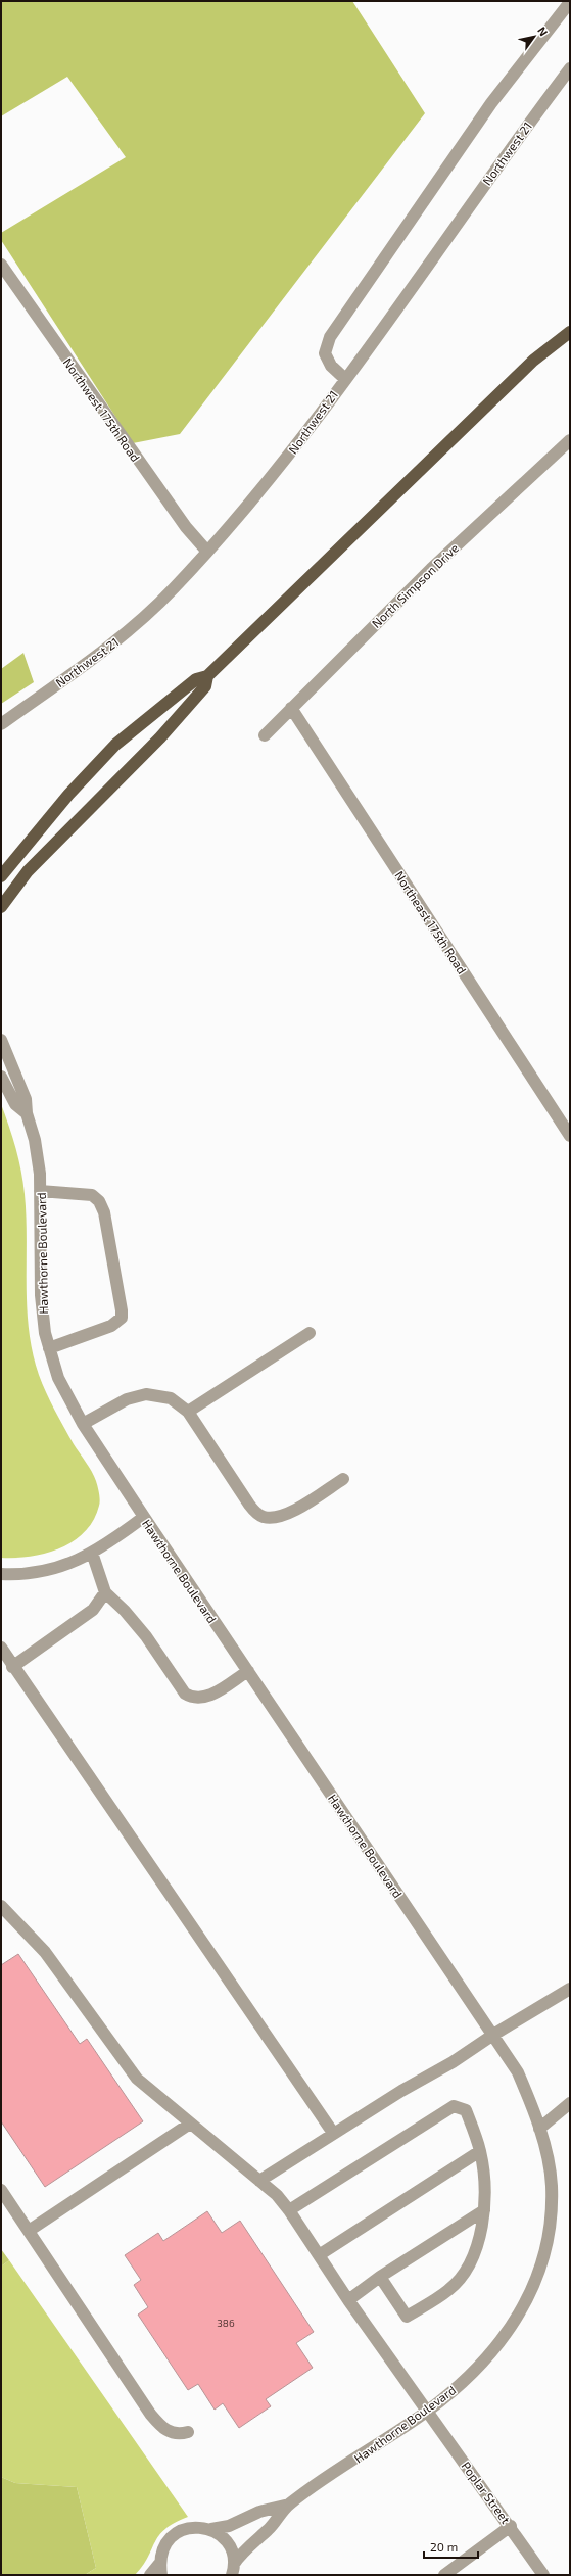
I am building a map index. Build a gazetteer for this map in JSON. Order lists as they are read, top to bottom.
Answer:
{
  "streets": {
    "street": [
      "Northwest 21",
      "Northwest 175th Road",
      "North Simpson Drive",
      "Northeast 175th Road",
      "Hawthorne Boulevard",
      "Poplar Street"
    ]
  },
  "crossings": [
    ["Northwest 21", "Northwest 175th Road"],
    ["North Simpson Drive", "Northeast 175th Road"],
    ["Hawthorne Boulevard", "Poplar Street"]
  ],
  "house_numbers": ["386"],
  "scale_bar": "20 m",
  "north": "top right"
}
